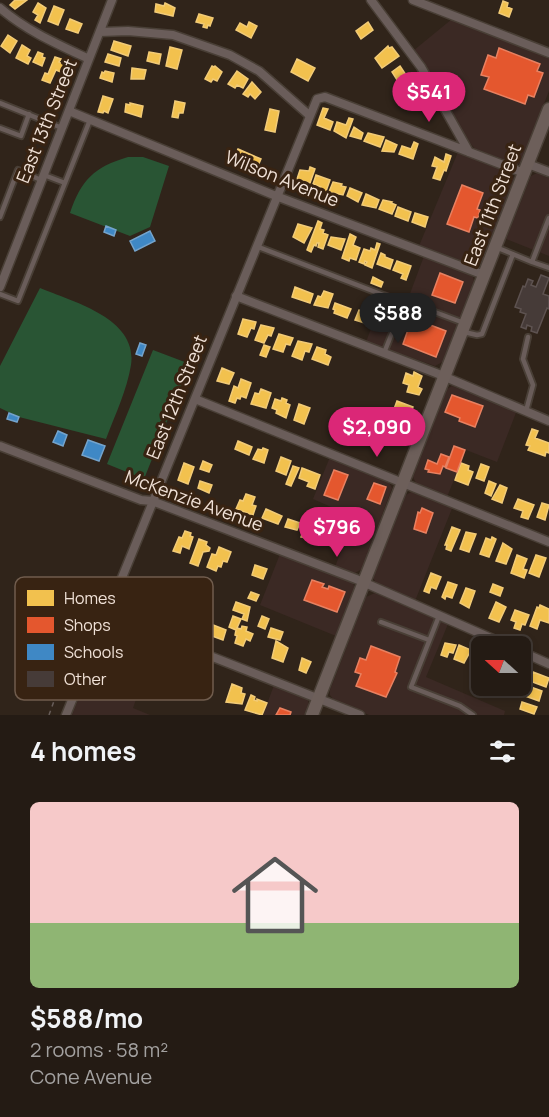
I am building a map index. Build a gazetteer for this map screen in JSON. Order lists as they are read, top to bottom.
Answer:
{
  "streets": {
    "main road": ["East 11th Street"],
    "street": [
      "East 13th Street",
      "Wilson Avenue",
      "East 12th Street",
      "McKenzie Avenue"
    ]
  },
  "crossings": [
    ["East 13th Street", "Wilson Avenue"],
    ["Wilson Avenue", "East 11th Street"],
    ["Wilson Avenue", "East 12th Street"],
    ["East 11th Street", "McKenzie Avenue"],
    ["East 12th Street", "McKenzie Avenue"]
  ],
  "legend": [
    "Homes",
    "Shops",
    "Schools",
    "Other"
  ],
  "north": "left",
  "page": {
    "price": [
      "$541",
      "$588",
      "$2,090",
      "$796"
    ],
    "heading": "4 homes",
    "list": [
      {
        "name": "$588/mo",
        "note": "2 rooms · 58 m² · Cone Avenue"
      }
    ]
  }
}
